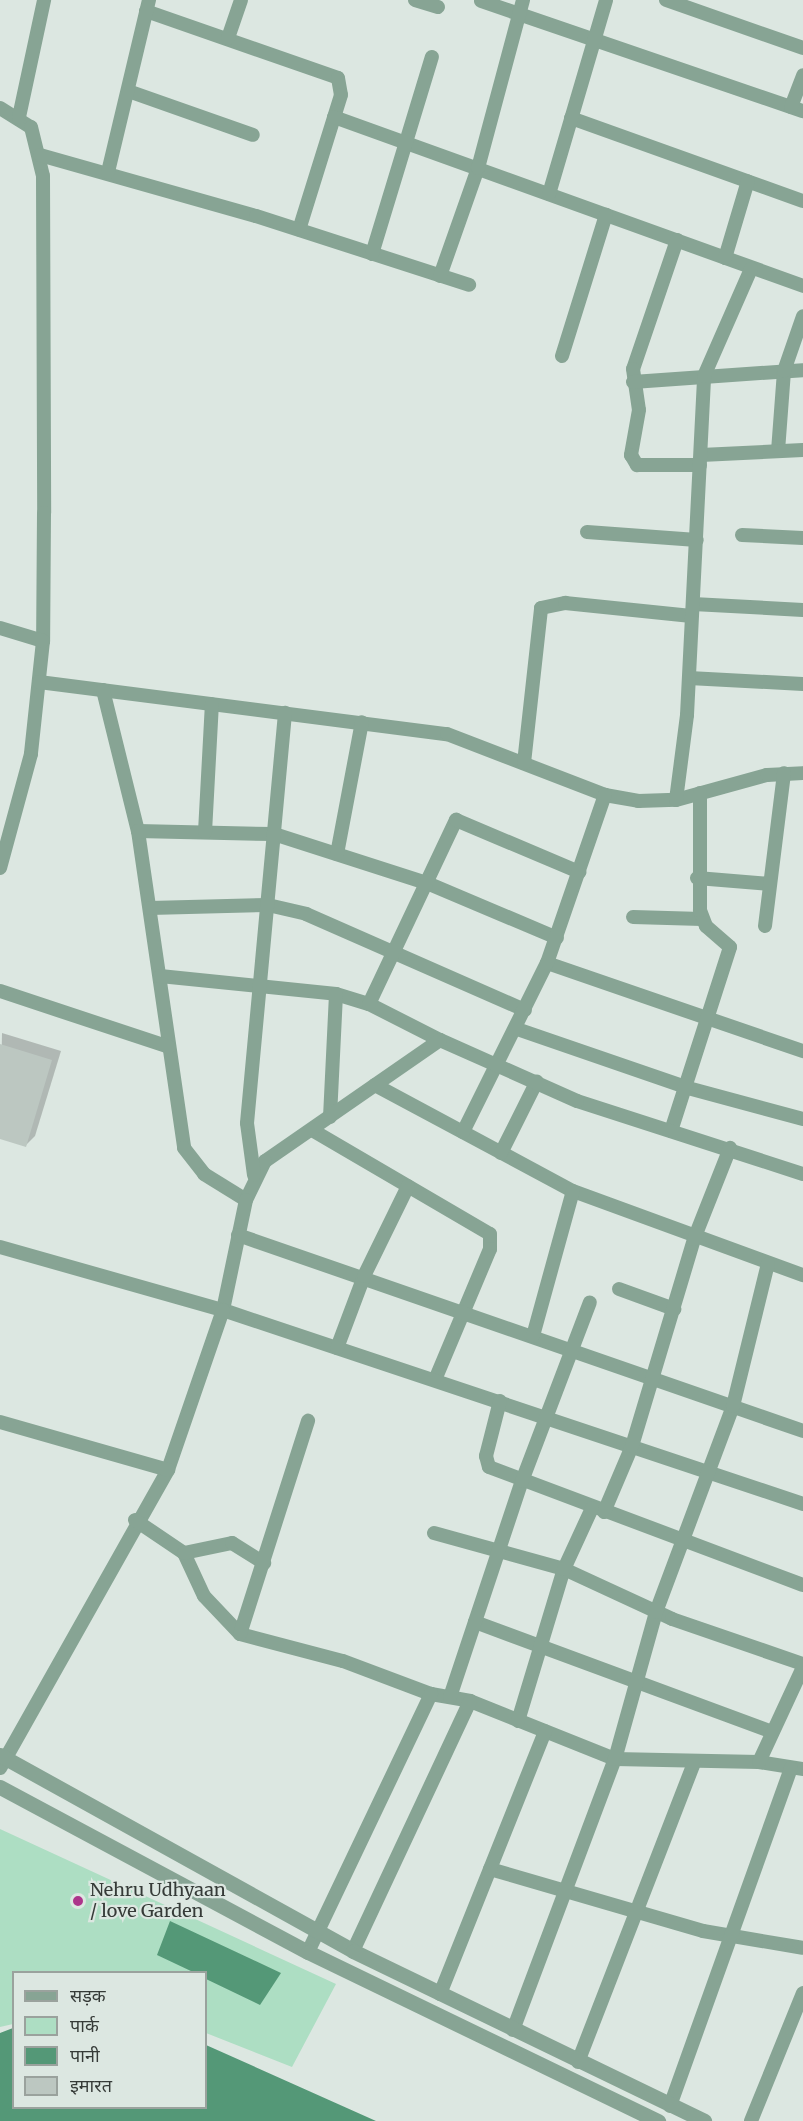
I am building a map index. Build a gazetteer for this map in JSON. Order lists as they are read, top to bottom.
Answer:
{
  "places": ["Nehru Udhyaan / love Garden"],
  "legend": [
    "सड़क",
    "पार्क",
    "पानी",
    "इमारत"
  ]
}
